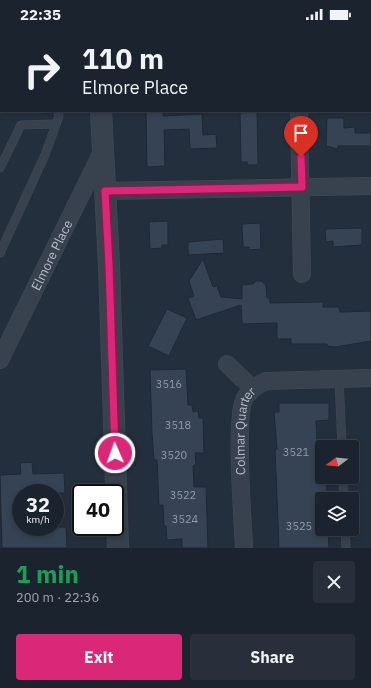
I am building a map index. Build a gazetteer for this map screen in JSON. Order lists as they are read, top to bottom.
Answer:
{
  "streets": {
    "street": ["Elmore Place", "Colmar Quarter"]
  },
  "house_numbers": [
    "3516",
    "3518",
    "3521",
    "3520",
    "3522",
    "3524",
    "3525"
  ],
  "north": "left",
  "page": {
    "status": "22:35",
    "turn": ["110 m", "Elmore Place"],
    "speed": "32 km/h",
    "limit": "40",
    "heading": ["1 min", "200 m · 22:36"],
    "buttons": ["Exit", "Share"]
  }
}
